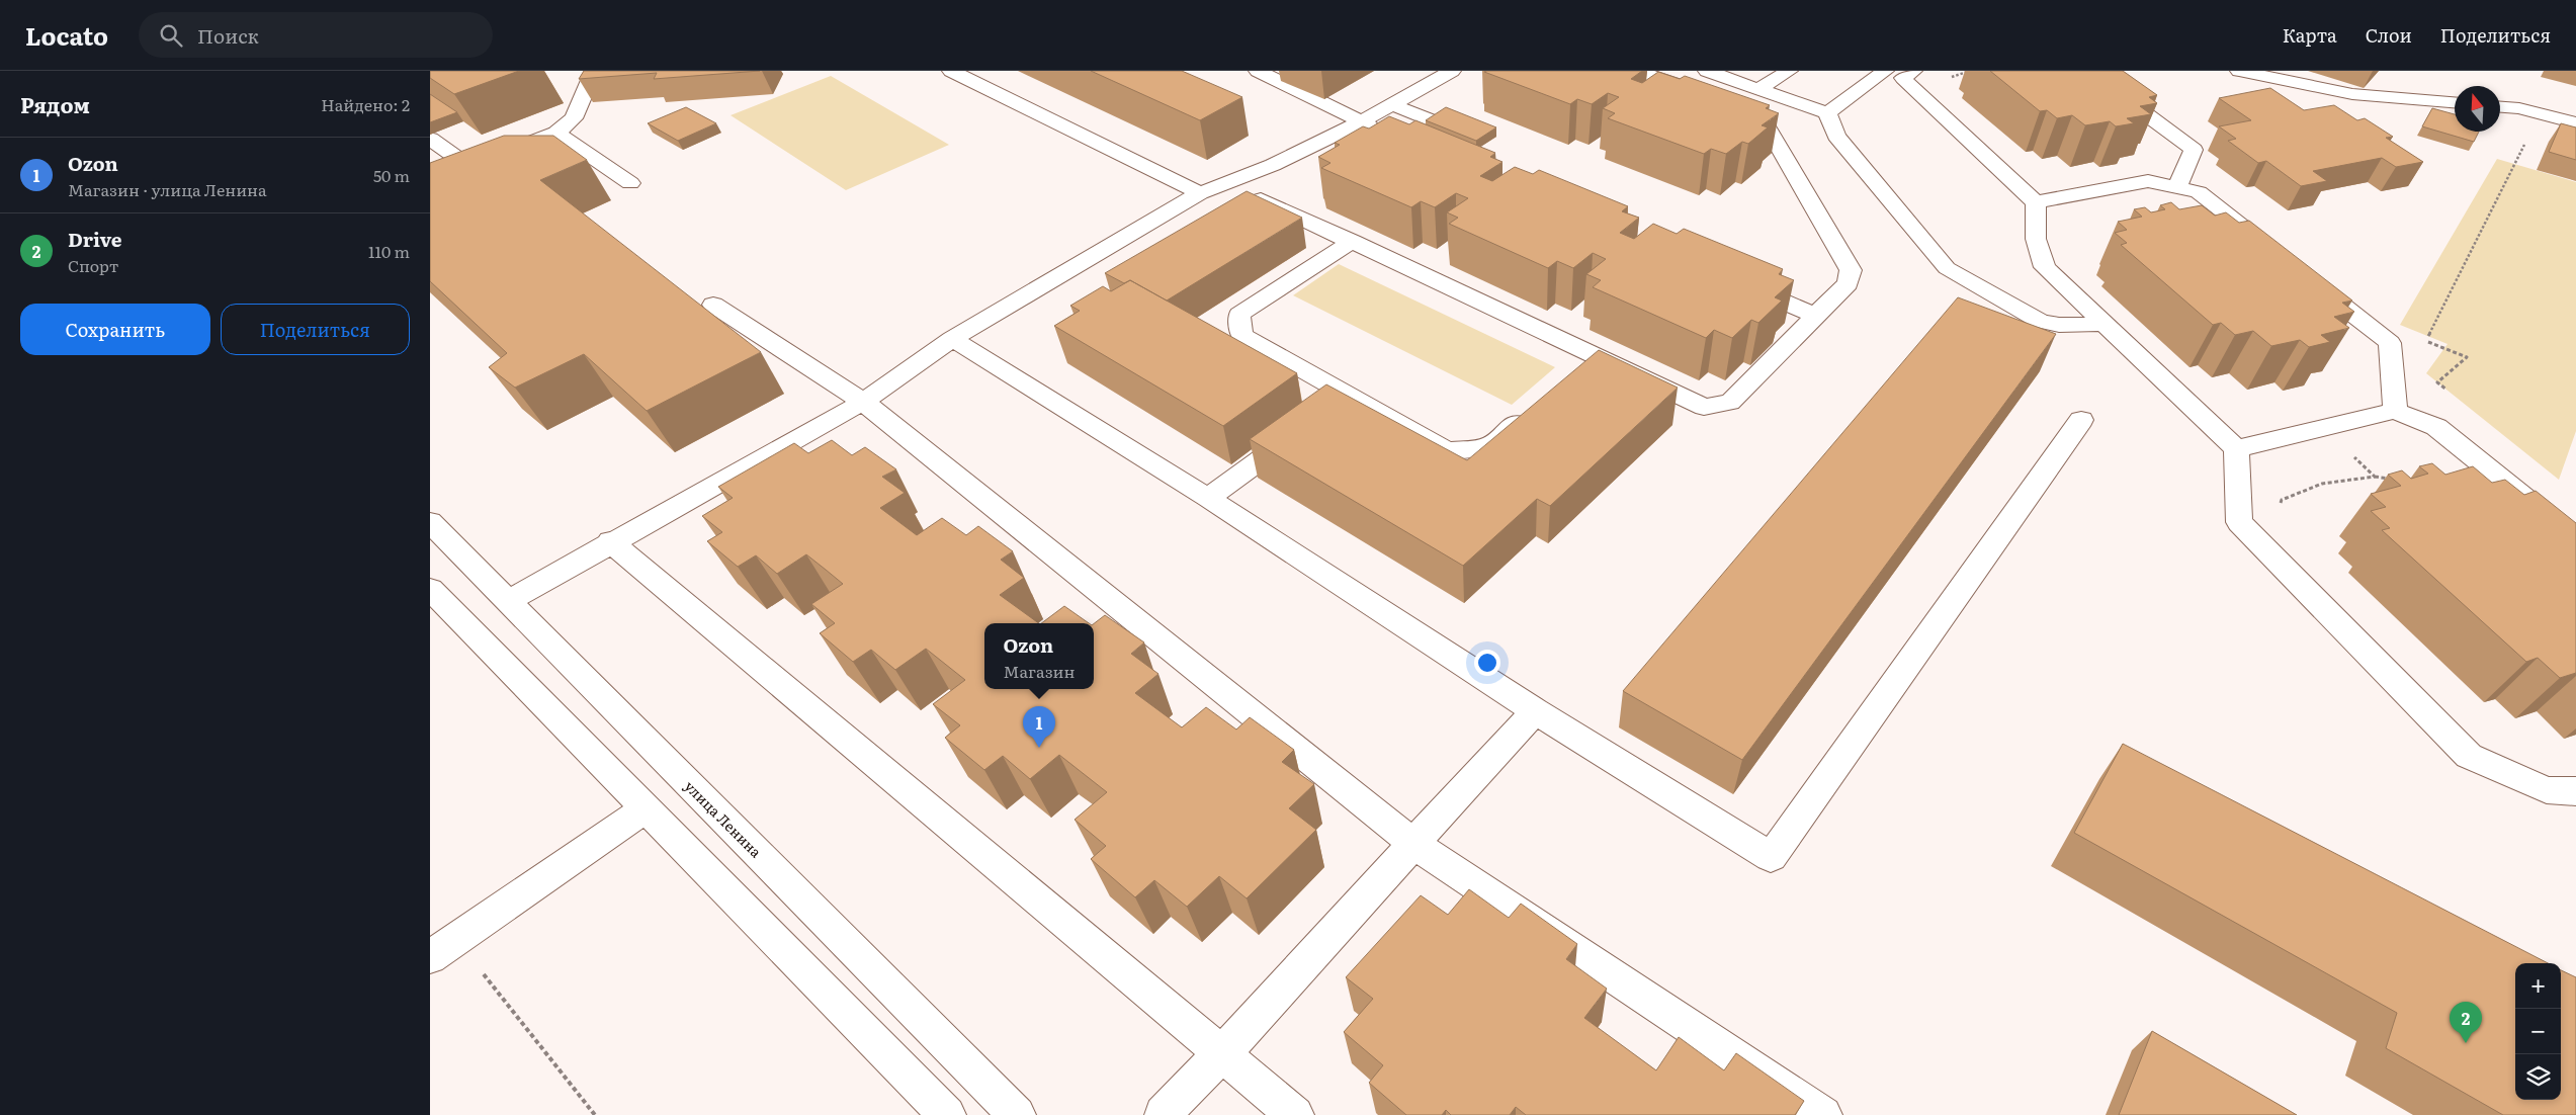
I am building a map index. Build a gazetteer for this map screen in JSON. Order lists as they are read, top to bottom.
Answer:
{
  "streets": {
    "street": ["улица Ленина"]
  },
  "north": "top",
  "page": {
    "header": "Locato",
    "search": "Поиск",
    "nav": ["Карта", "Слои", "Поделиться"],
    "heading": ["Рядом", "Найдено: 2"],
    "list": [
      {
        "mark": "1",
        "name": "Ozon",
        "note": "Магазин · улица Ленина",
        "value": "50 m"
      },
      {
        "mark": "2",
        "name": "Drive",
        "note": "Спорт",
        "value": "110 m"
      }
    ],
    "buttons": ["Сохранить", "Поделиться"],
    "popup": ["Ozon", "Магазин"],
    "pins": ["1", "2"],
    "map_buttons": ["+", "−"]
  }
}
